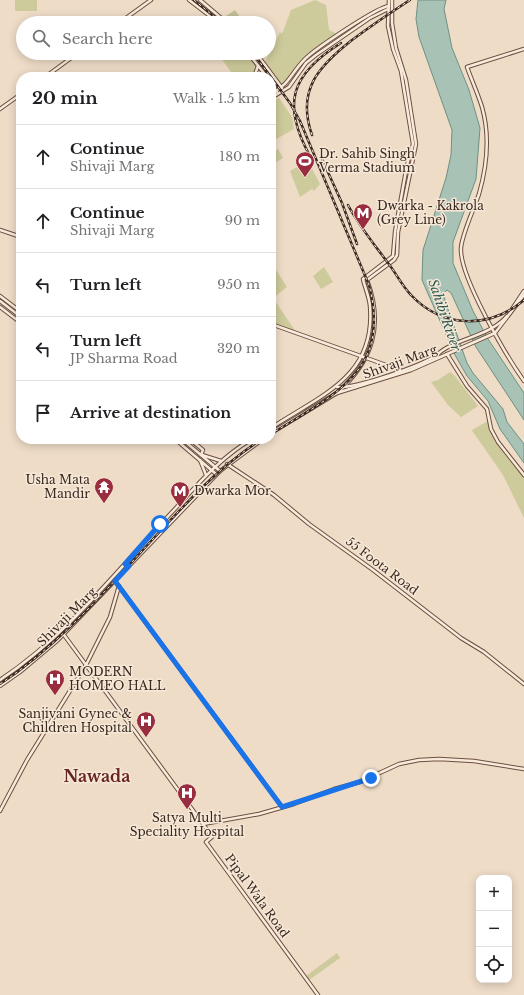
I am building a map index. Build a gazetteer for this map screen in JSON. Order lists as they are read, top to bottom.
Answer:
{
  "streets": {
    "street": ["Shivaji Marg", "55 Foota Road", "Pipal Wala Road"]
  },
  "crossings": [
    ["Shivaji Marg", "55 Foota Road"],
    ["Shivaji Marg", "Pipal Wala Road"]
  ],
  "districts": ["Nawada"],
  "water": ["Sahibi River"],
  "places": {
    "sports": ["Dr. Sahib Singh Verma Stadium"],
    "metro station": ["Dwarka - Kakrola (Grey Line)", "Dwarka Mor"],
    "temple": ["Usha Mata Mandir"],
    "hospital": ["MODERN HOMEO HALL", "Sanjivani Gynec & Children Hospital", "Satya Multi Speciality Hospital"]
  },
  "page": {
    "search": "Search here",
    "heading": ["20 min", "Walk · 1.5 km"],
    "list": [
      ["Continue", "Shivaji Marg", "180 m"],
      ["Continue", "Shivaji Marg", "90 m"],
      ["Turn left", "950 m"],
      ["Turn left", "JP Sharma Road", "320 m"],
      "Arrive at destination"
    ],
    "map_buttons": ["+", "−"]
  }
}
